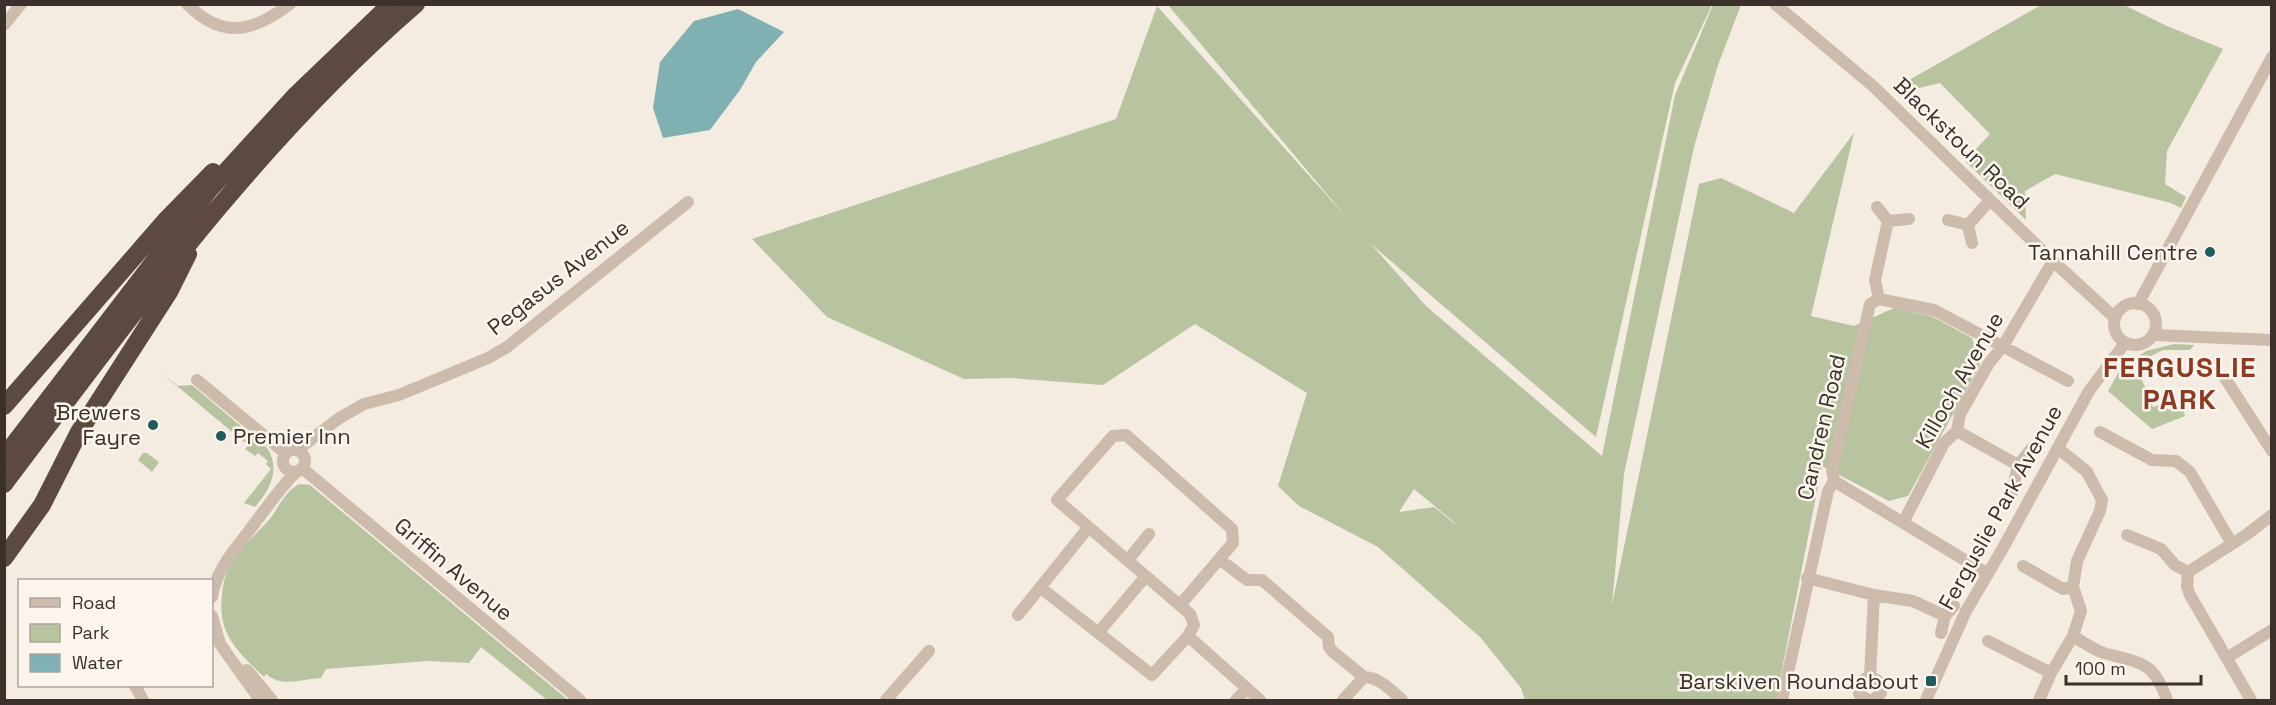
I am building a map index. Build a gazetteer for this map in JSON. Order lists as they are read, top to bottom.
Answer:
{
  "streets": {
    "street": [
      "Blackstoun Road",
      "Pegasus Avenue",
      "Killoch Avenue",
      "Candren Road",
      "Ferguslie Park Avenue",
      "Griffin Avenue"
    ]
  },
  "crossings": [
    ["Blackstoun Road", "Killoch Avenue"],
    ["Blackstoun Road", "Ferguslie Park Avenue"]
  ],
  "districts": ["FERGUSLIE PARK"],
  "places": {
    "other": ["Tannahill Centre", "Brewers Fayre", "Premier Inn"],
    "transit": ["Barskiven Roundabout"]
  },
  "legend": ["Road", "Park", "Water"],
  "scale_bar": "100 m"
}
